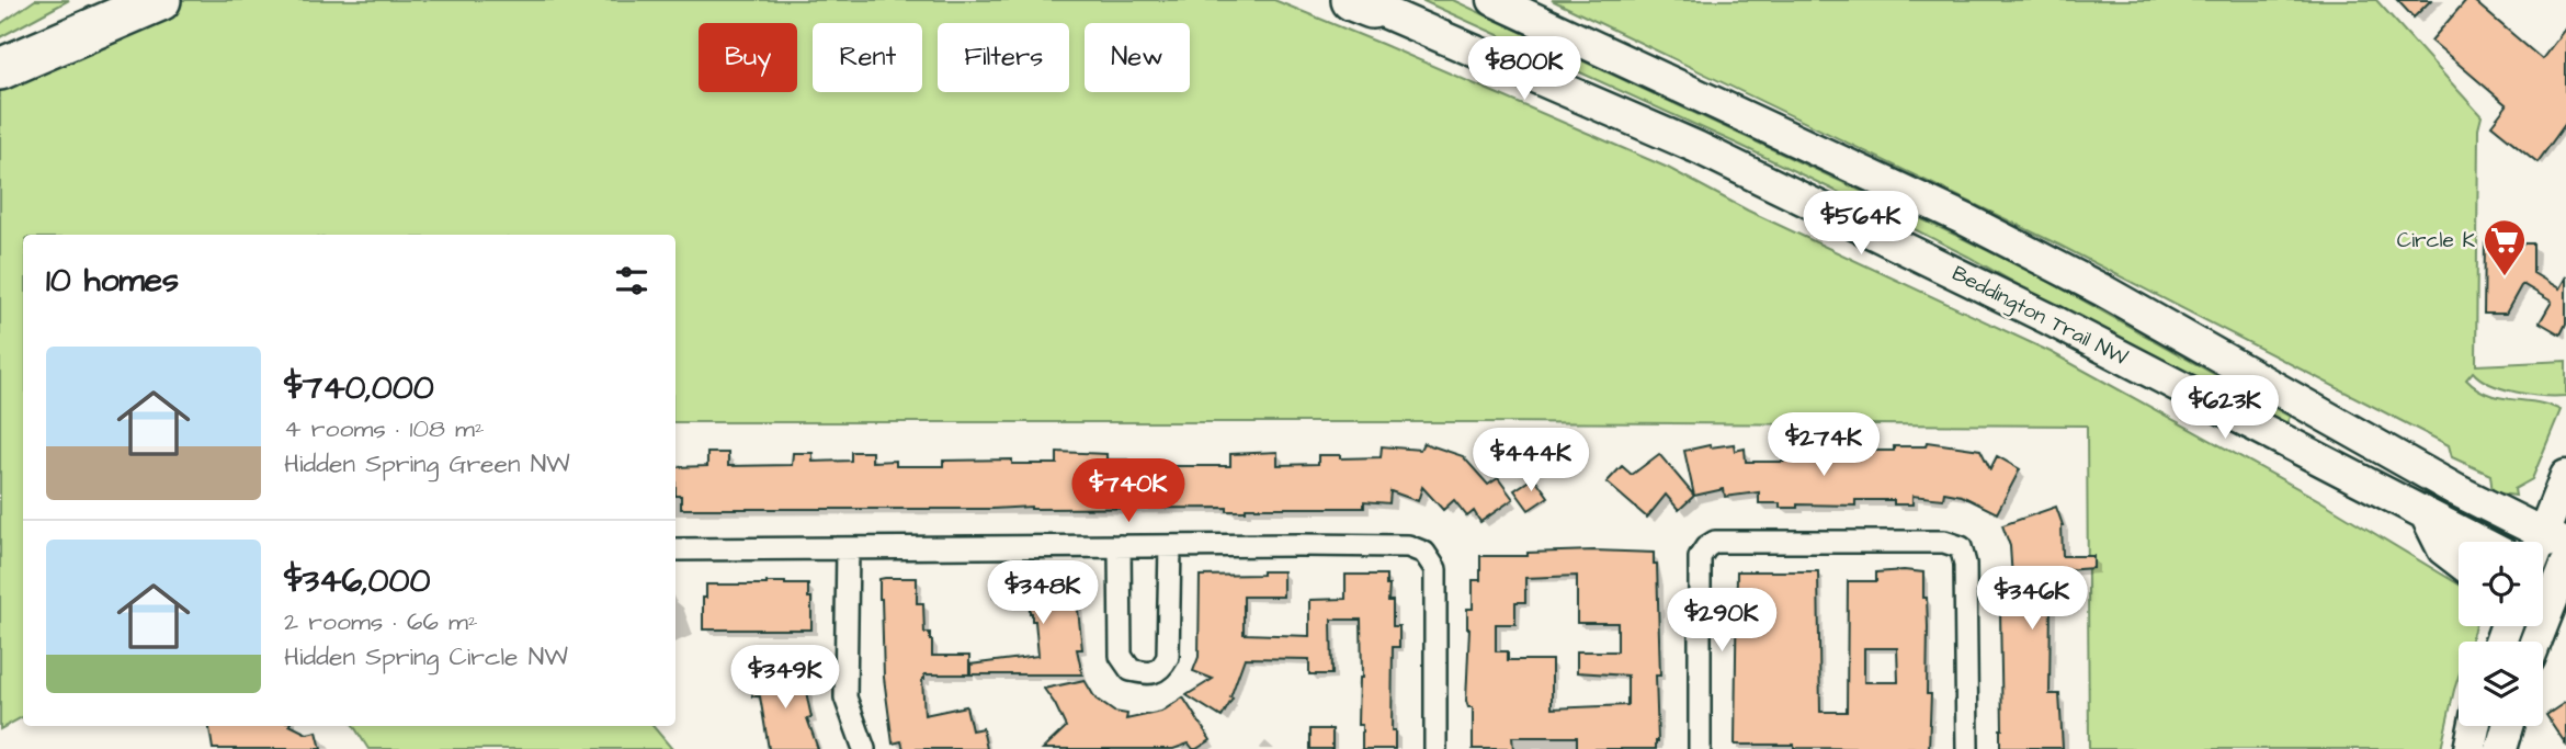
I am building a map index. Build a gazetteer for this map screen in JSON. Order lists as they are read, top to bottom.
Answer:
{
  "streets": {
    "main road": ["Beddington Trail NW"]
  },
  "places": {
    "supermarket": ["Circle K"]
  },
  "page": {
    "chip": [
      "Buy",
      "Rent",
      "Filters",
      "New"
    ],
    "price": [
      "$800K",
      "$564K",
      "$623K",
      "$274K",
      "$444K",
      "$740K",
      "$348K",
      "$346K",
      "$290K",
      "$349K"
    ],
    "heading": "10 homes",
    "list": [
      {
        "name": "$740,000",
        "note": "4 rooms · 108 m² · Hidden Spring Green NW"
      },
      {
        "name": "$346,000",
        "note": "2 rooms · 66 m² · Hidden Spring Circle NW"
      }
    ]
  }
}
